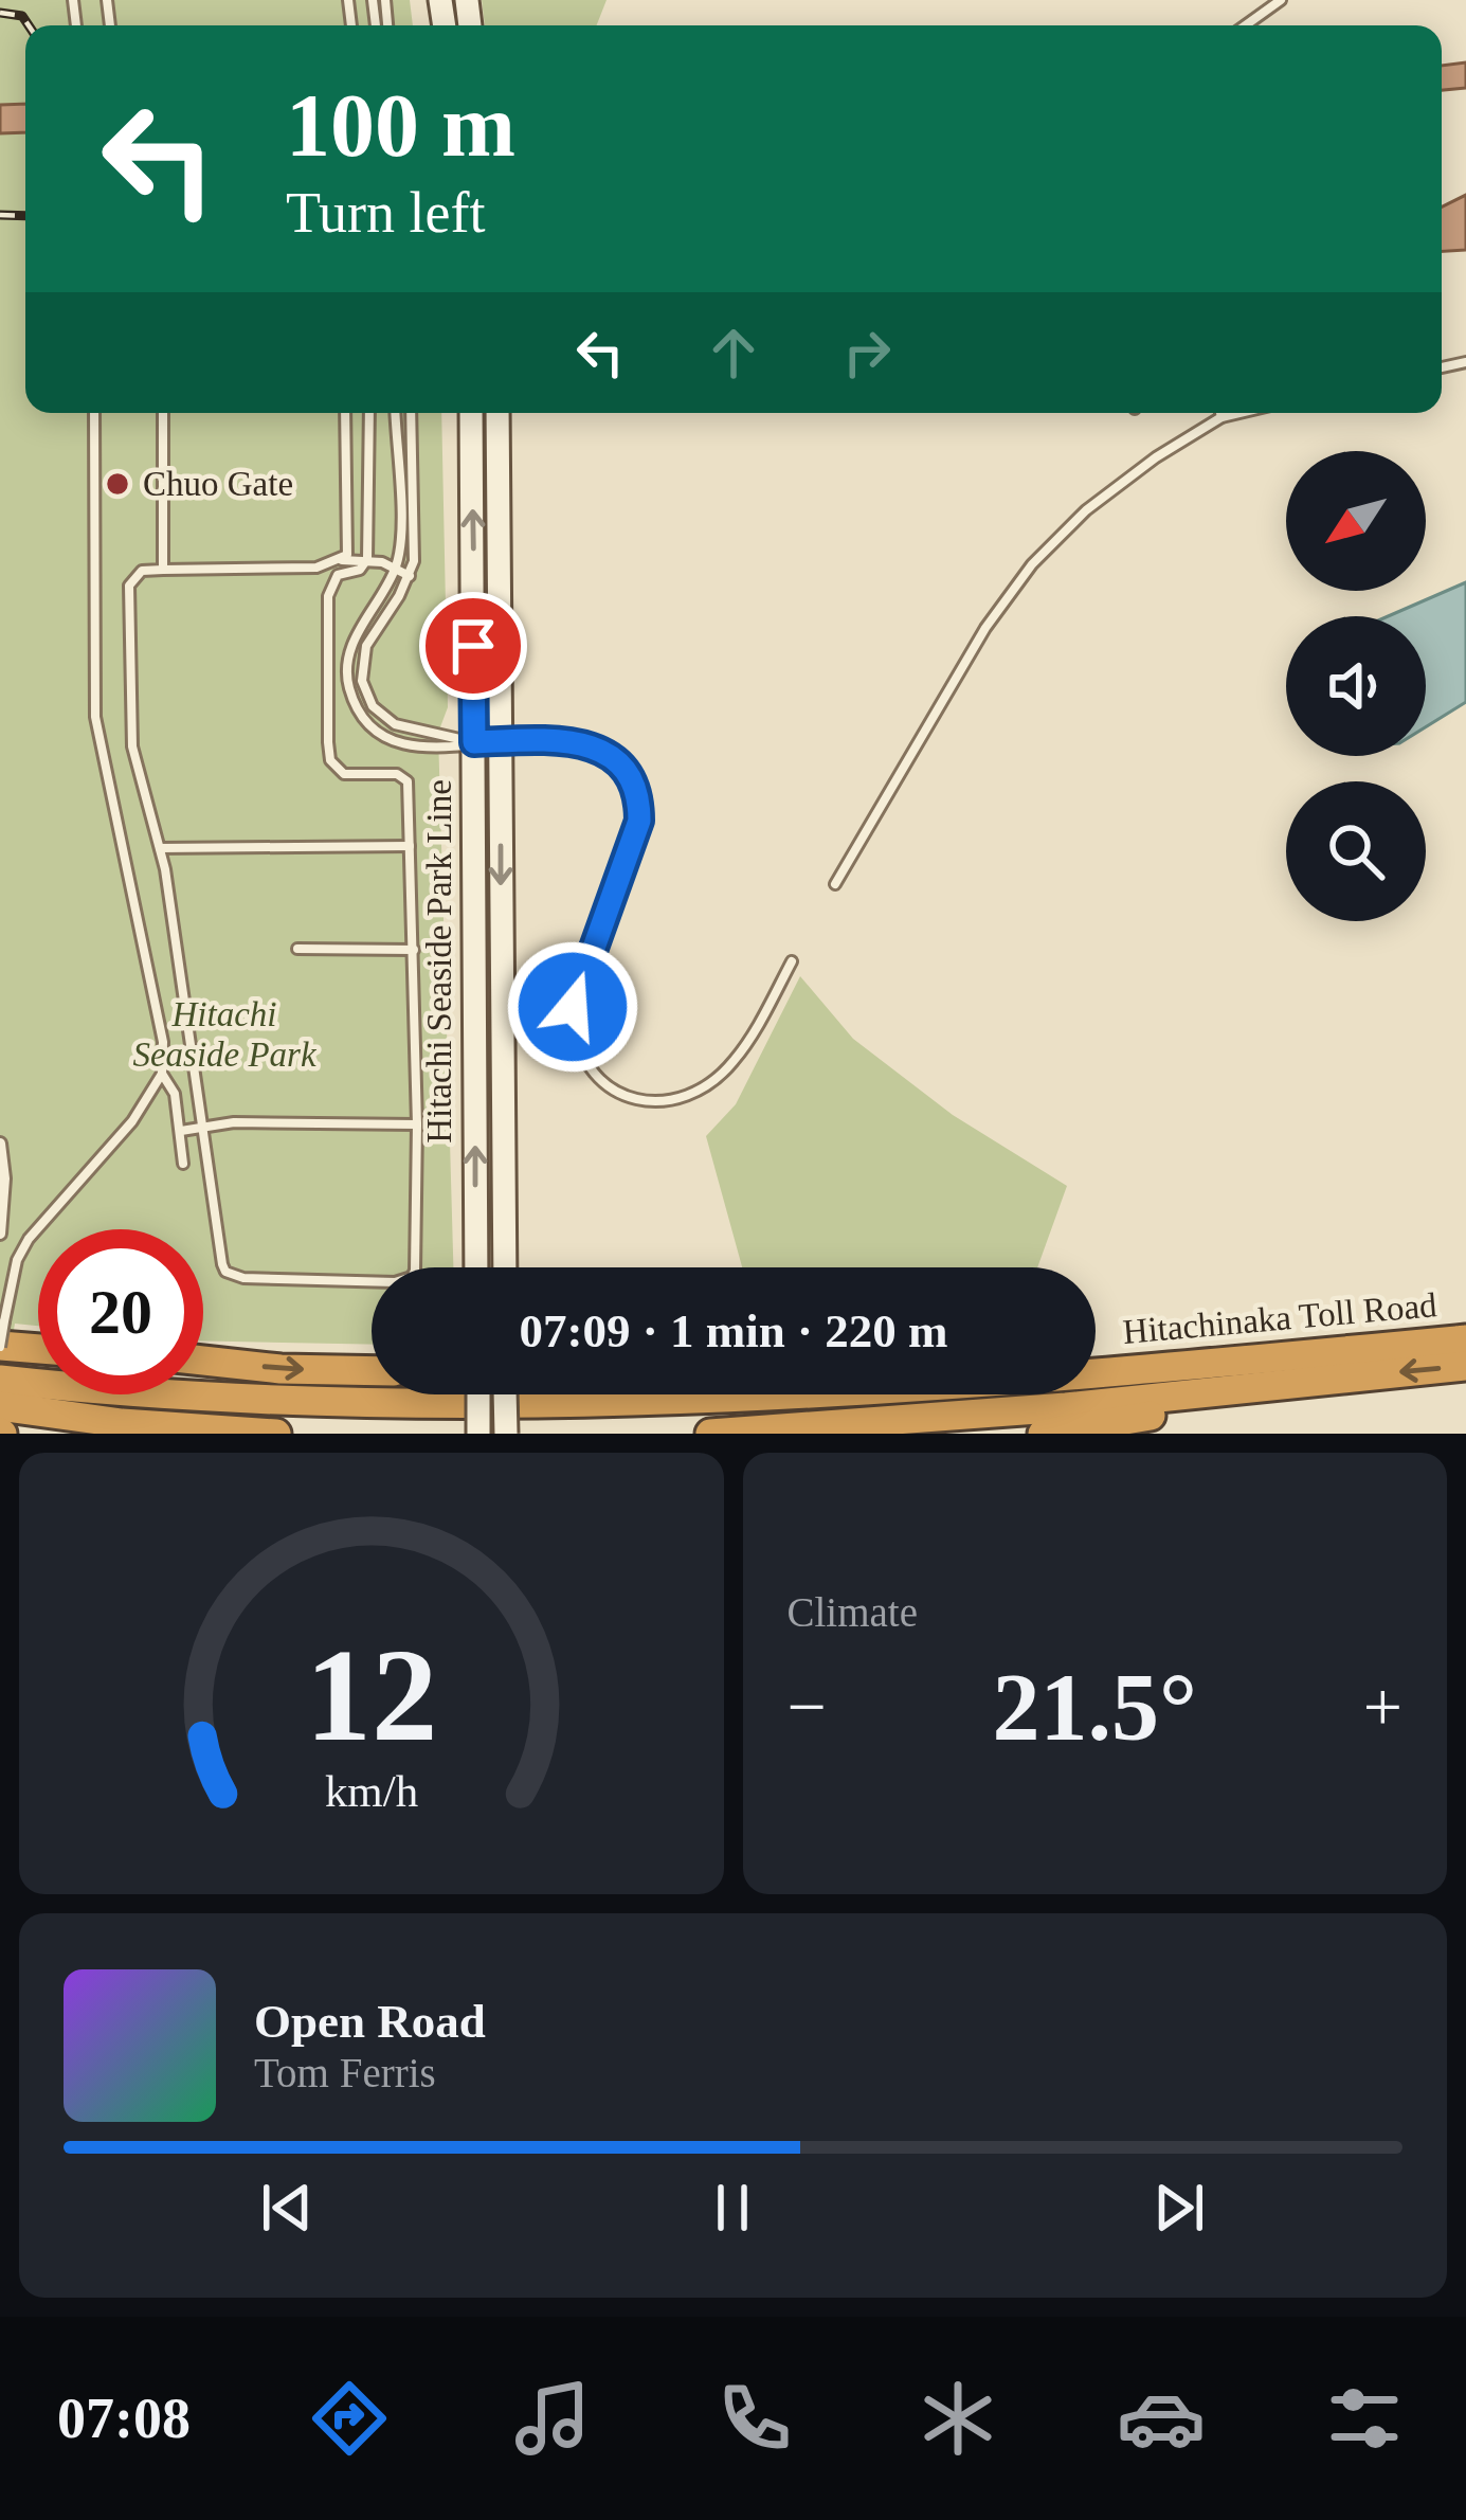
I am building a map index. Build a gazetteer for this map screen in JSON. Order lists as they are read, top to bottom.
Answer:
{
  "streets": {
    "highway": ["Hitachinaka Toll Road"],
    "main road": ["Hitachi Seaside Park Line"]
  },
  "parks": ["Hitachi Seaside Park"],
  "places": ["Chuo Gate"],
  "north": "bottom left",
  "page": {
    "turn": ["100 m", "Turn left"],
    "limit": "20",
    "trip": "07:09 · 1 min · 220 m",
    "tile": "Climate",
    "heat": ["−", "21.5°", "+"],
    "song": ["Open Road", "Tom Ferris"],
    "tabs": "07:08",
    "gauge": ["12", "km/h"]
  }
}
